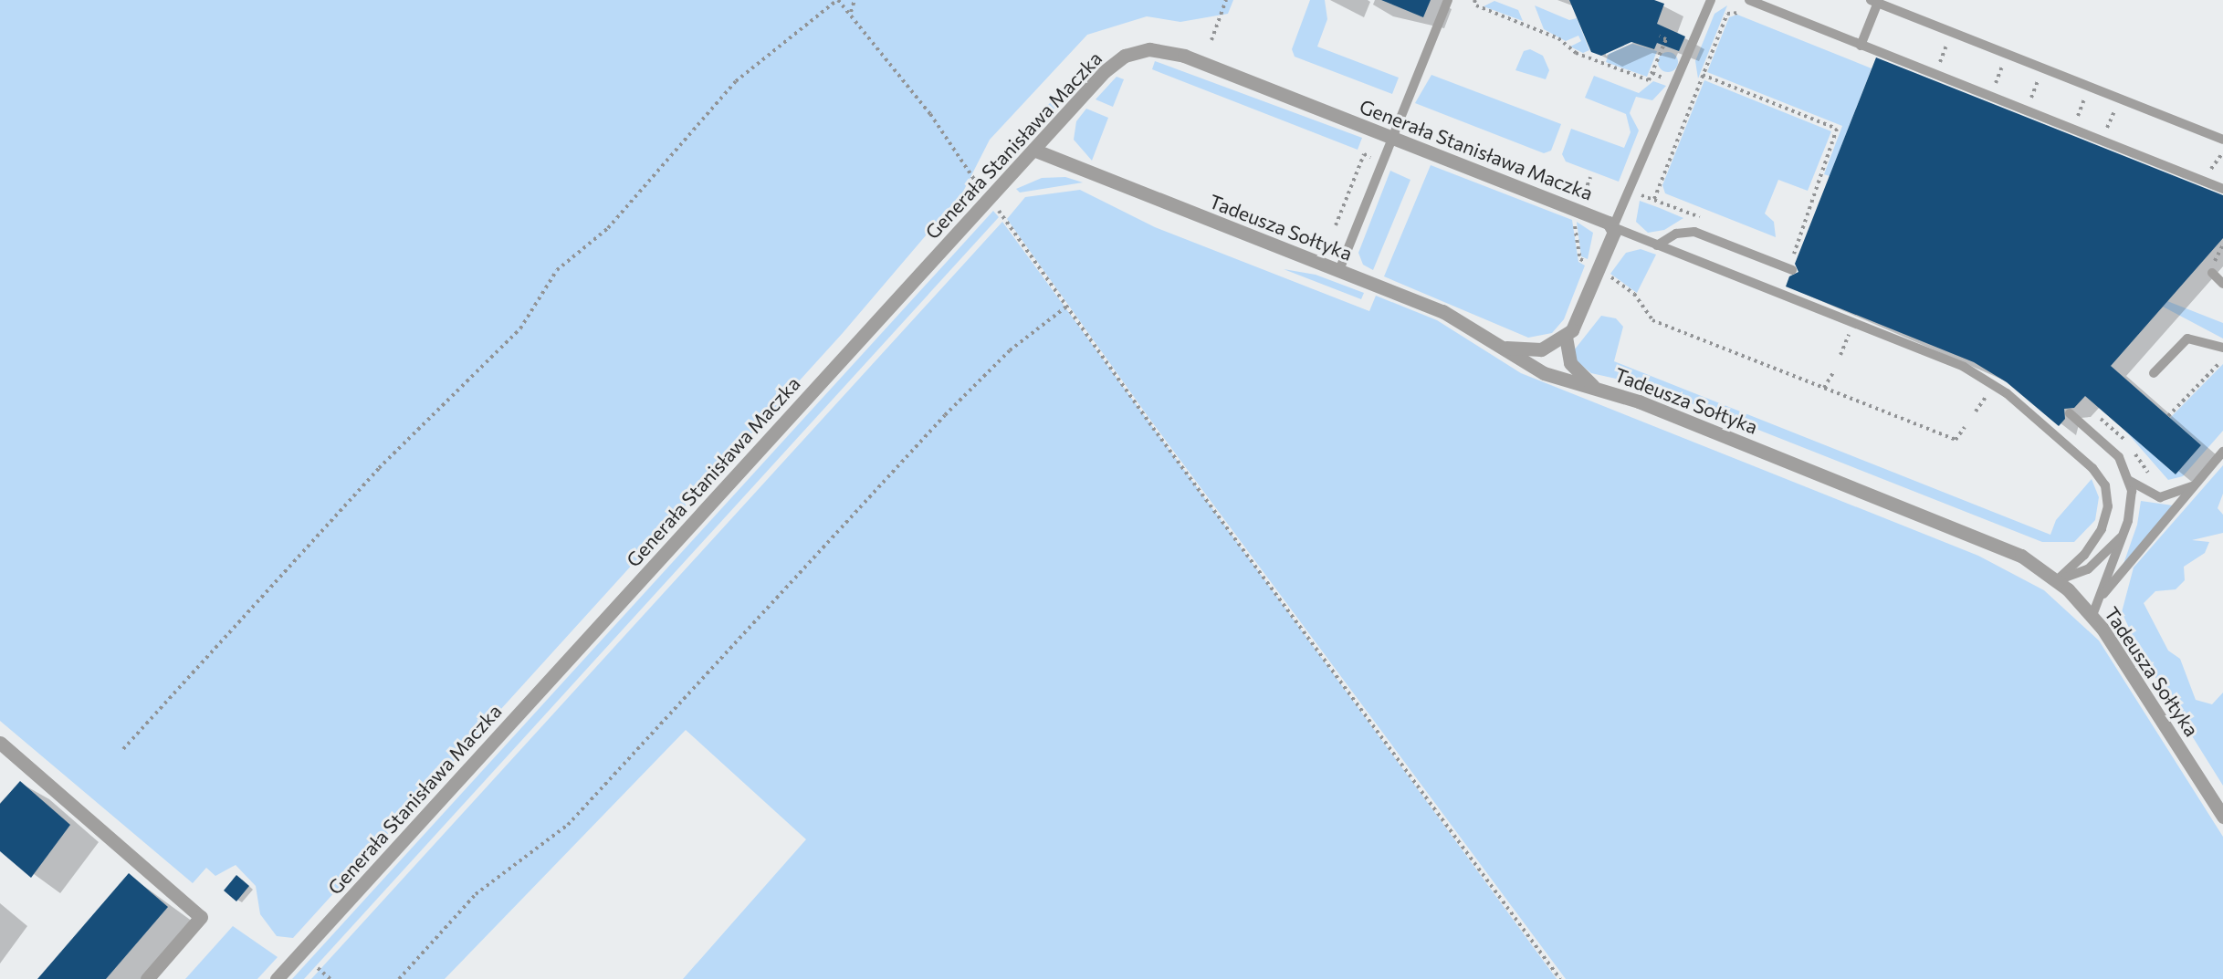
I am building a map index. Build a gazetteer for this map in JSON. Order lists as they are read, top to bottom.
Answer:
{
  "streets": {
    "street": ["Generała Stanisława Maczka", "Tadeusza Sołtyka"]
  },
  "crossings": [
    ["Generała Stanisława Maczka", "Tadeusza Sołtyka"]
  ]
}
